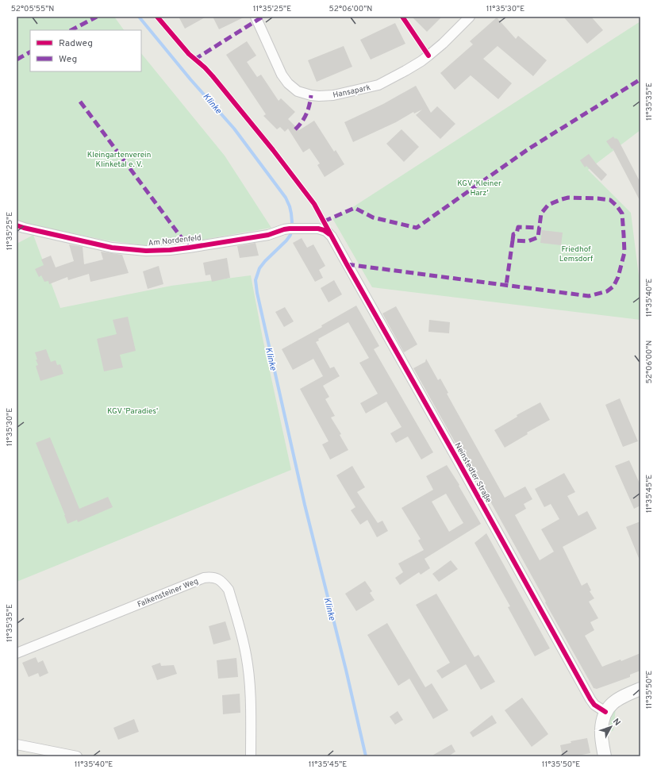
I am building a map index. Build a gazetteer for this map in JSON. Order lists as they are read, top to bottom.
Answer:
{
  "streets": {
    "street": [
      "Hansapark",
      "Am Nordenfeld",
      "Neinstedter Straße",
      "Falkensteiner Weg"
    ]
  },
  "crossings": [
    ["Am Nordenfeld", "Neinstedter Straße"]
  ],
  "water": ["Klinke"],
  "parks": [
    "Kleingartenverein Klinketal e. V.",
    "KGV 'Kleiner Harz'",
    "Friedhof Lemsdorf",
    "KGV 'Paradies'"
  ],
  "legend": ["Radweg", "Weg"],
  "north": "top right",
  "coordinates": [
    "52°05'55\"N",
    "11°35'25\"E",
    "52°06'00\"N",
    "11°35'30\"E",
    "11°35'35\"E",
    "11°35'40\"E",
    "11°35'45\"E",
    "11°35'50\"E"
  ]
}
